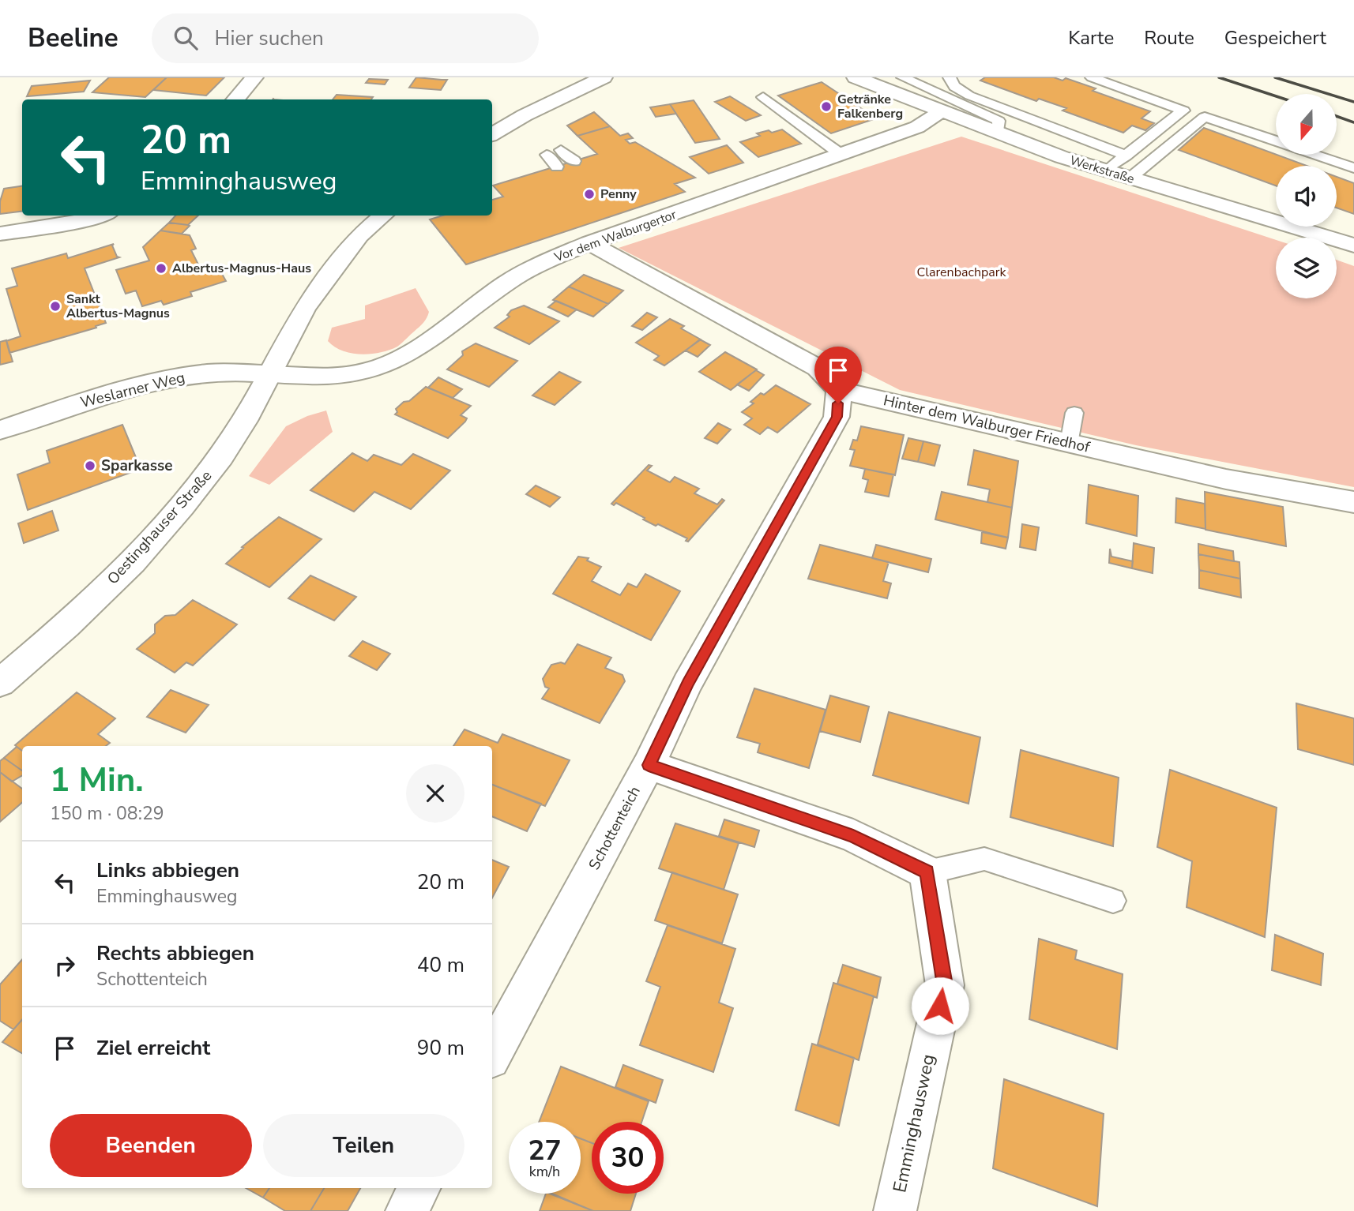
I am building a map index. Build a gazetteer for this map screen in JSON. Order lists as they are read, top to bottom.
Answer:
{
  "streets": {
    "street": [
      "Werkstraße",
      "Vor dem Walburgertor",
      "Weslarner Weg",
      "Hinter dem Walburger Friedhof",
      "Oestinghauser Straße",
      "Schottenteich",
      "Emminghausweg"
    ]
  },
  "crossings": [
    ["Werkstraße", "Vor dem Walburgertor"],
    ["Vor dem Walburgertor", "Weslarner Weg"],
    ["Vor dem Walburgertor", "Oestinghauser Straße"],
    ["Weslarner Weg", "Oestinghauser Straße"],
    ["Hinter dem Walburger Friedhof", "Schottenteich"]
  ],
  "parks": ["Clarenbachpark"],
  "places": [
    "Getränke Falkenberg",
    "Penny",
    "Albertus-Magnus-Haus",
    "Sankt Albertus-Magnus",
    "Sparkasse"
  ],
  "north": "bottom",
  "page": {
    "header": "Beeline",
    "search": "Hier suchen",
    "nav": ["Karte", "Route", "Gespeichert"],
    "turn": ["20 m", "Emminghausweg"],
    "heading": ["1 Min.", "150 m · 08:29"],
    "list": [
      {
        "name": "Links abbiegen",
        "note": "Emminghausweg",
        "value": "20 m"
      },
      {
        "name": "Rechts abbiegen",
        "note": "Schottenteich",
        "value": "40 m"
      },
      {
        "name": "Ziel erreicht",
        "value": "90 m"
      }
    ],
    "buttons": ["Beenden", "Teilen"],
    "speed": "27 km/h",
    "limit": "30"
  }
}
